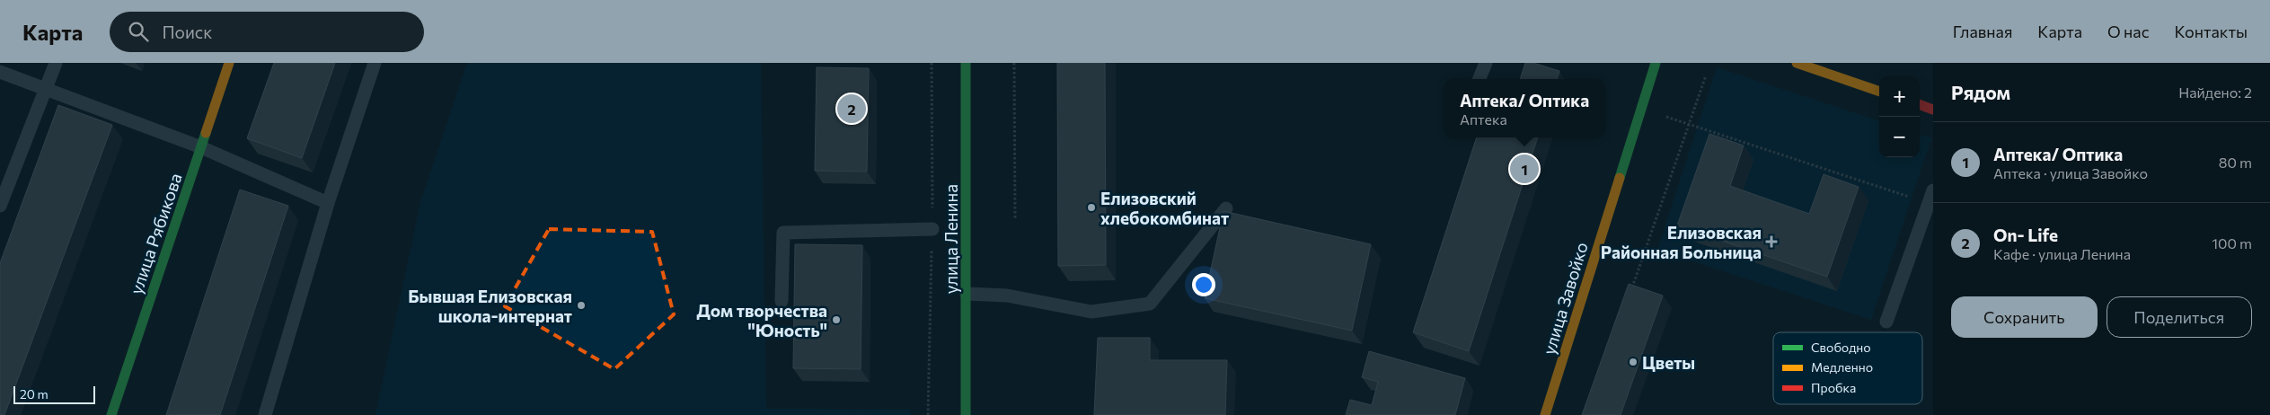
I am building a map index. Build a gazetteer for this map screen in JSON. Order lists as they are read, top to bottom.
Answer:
{
  "streets": {
    "main road": ["улица Рябикова", "улица Ленина", "улица Завойко"]
  },
  "places": {
    "other": [
      "Елизовский хлебокомбинат",
      "Бывшая Елизовская школа-интернат",
      "Дом творчества \"Юность\"",
      "Цветы"
    ],
    "health": ["Елизовская Районная Больница"]
  },
  "legend": ["Свободно", "Медленно", "Пробка"],
  "scale_bar": "20 m",
  "page": {
    "header": "Карта",
    "search": "Поиск",
    "nav": [
      "Главная",
      "Карта",
      "О нас",
      "Контакты"
    ],
    "heading": ["Рядом", "Найдено: 2"],
    "map_buttons": ["+", "−"],
    "popup": ["Аптека/ Оптика", "Аптека"],
    "pins": ["2", "1"],
    "list": [
      {
        "mark": "1",
        "name": "Аптека/ Оптика",
        "note": "Аптека · улица Завойко",
        "value": "80 m"
      },
      {
        "mark": "2",
        "name": "On- Life",
        "note": "Кафе · улица Ленина",
        "value": "100 m"
      }
    ],
    "buttons": ["Сохранить", "Поделиться"],
    "scale": "20 m"
  }
}
